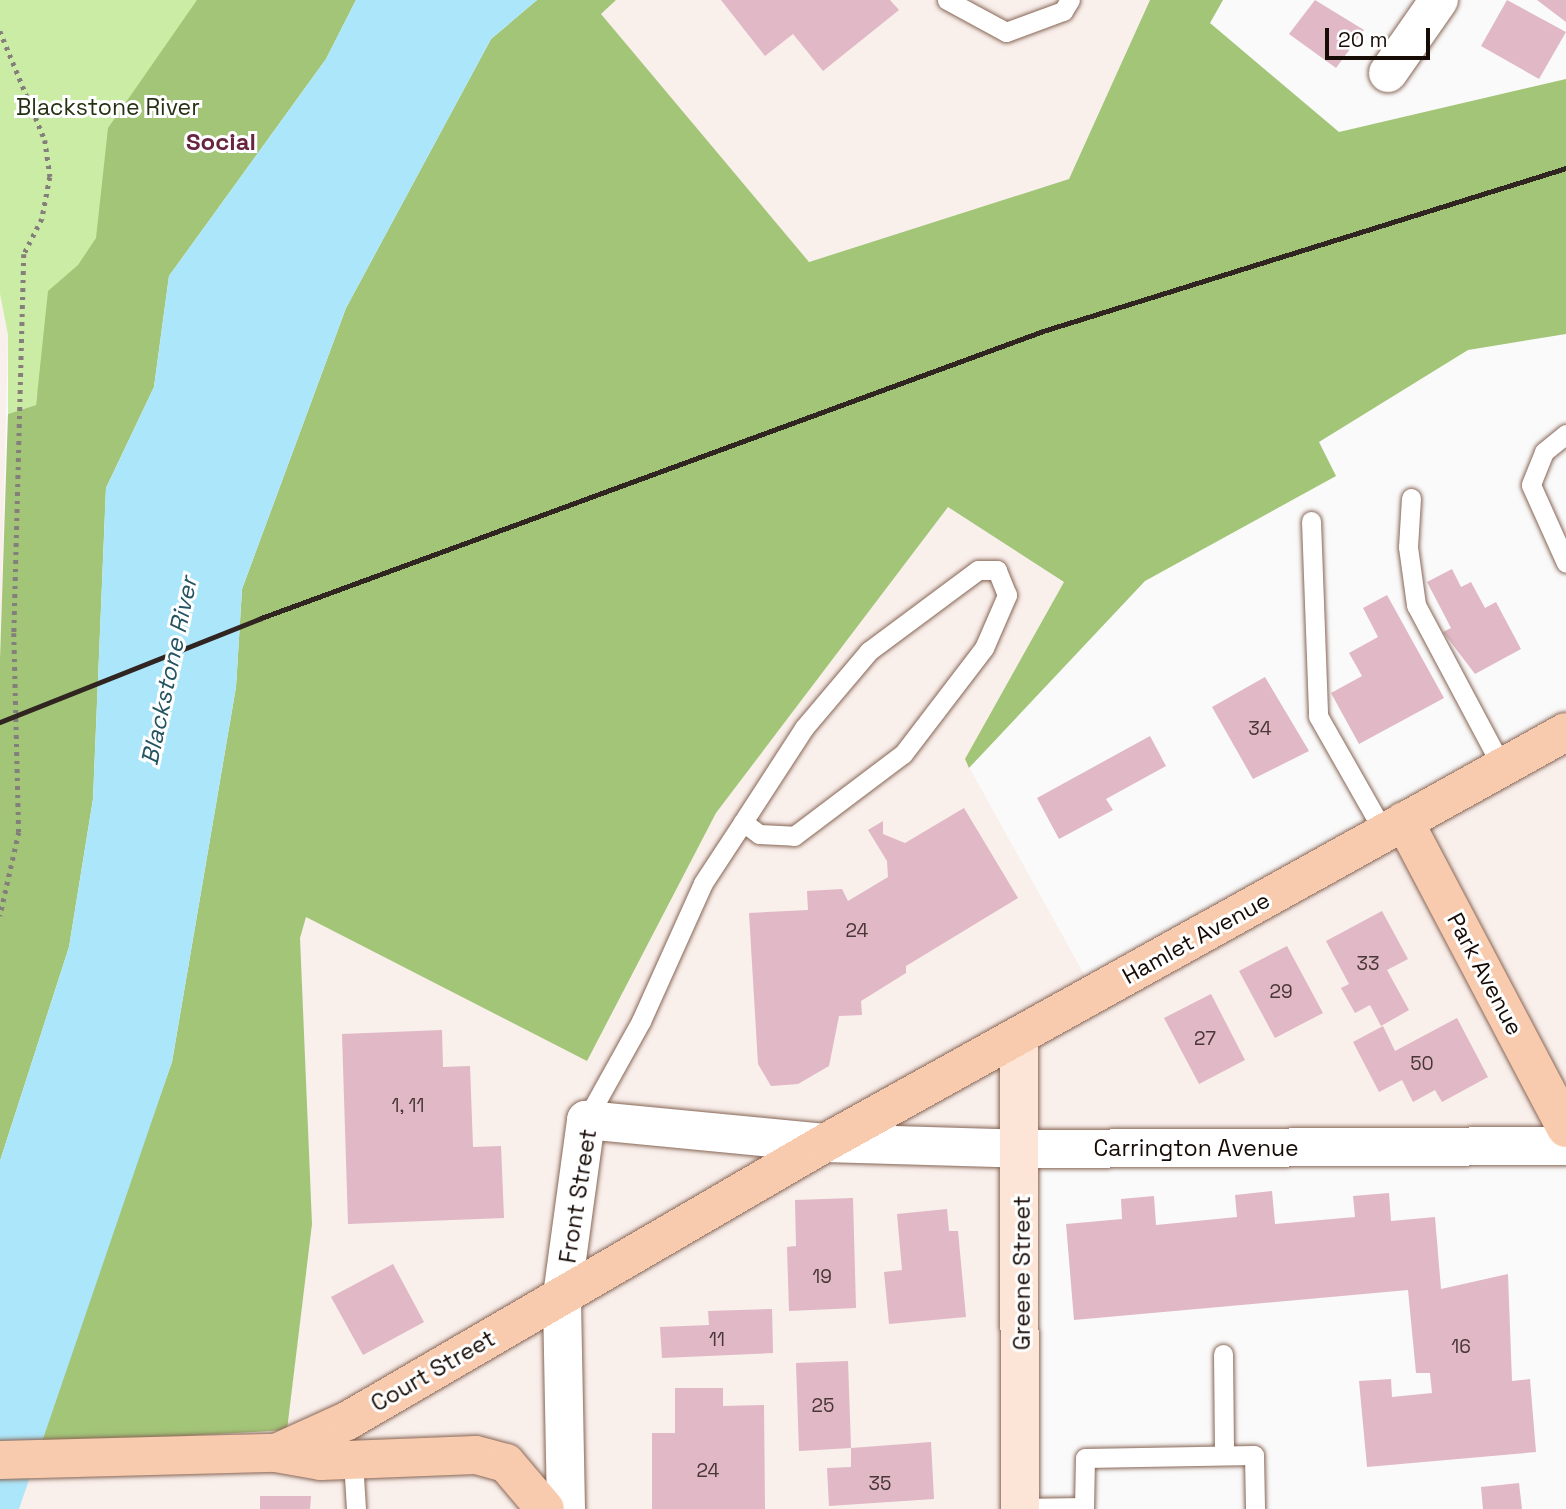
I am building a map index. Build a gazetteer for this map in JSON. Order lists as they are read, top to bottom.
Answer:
{
  "streets": {
    "main road": [
      "Hamlet Avenue",
      "Park Avenue",
      "Greene Street",
      "Court Street"
    ],
    "street": ["Carrington Avenue", "Front Street"]
  },
  "crossings": [
    ["Hamlet Avenue", "Park Avenue"],
    ["Hamlet Avenue", "Carrington Avenue"],
    ["Hamlet Avenue", "Front Street"],
    ["Hamlet Avenue", "Greene Street"],
    ["Hamlet Avenue", "Court Street"],
    ["Carrington Avenue", "Front Street"],
    ["Carrington Avenue", "Greene Street"],
    ["Carrington Avenue", "Court Street"],
    ["Front Street", "Court Street"]
  ],
  "districts": ["Social"],
  "water": ["Blackstone River"],
  "parks": ["Blackstone River"],
  "house_numbers": [
    "34",
    "24",
    "33",
    "29",
    "27",
    "50",
    "1, 11",
    "19",
    "11",
    "16",
    "25",
    "24",
    "35"
  ],
  "scale_bar": "20 m"
}
